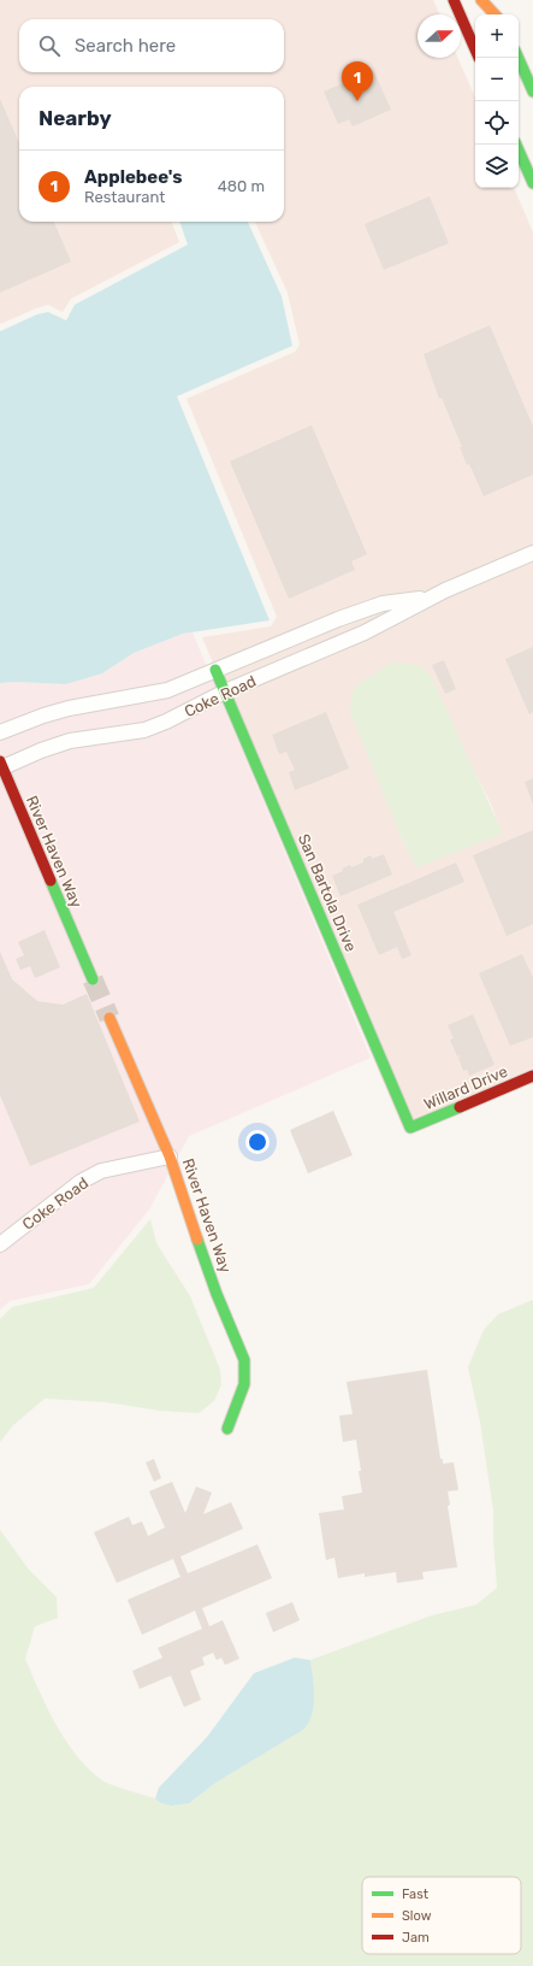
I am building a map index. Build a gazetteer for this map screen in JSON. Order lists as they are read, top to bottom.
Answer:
{
  "streets": {
    "street": [
      "Coke Road",
      "River Haven Way",
      "San Bartola Drive",
      "Willard Drive"
    ]
  },
  "crossings": [
    ["Coke Road", "River Haven Way"],
    ["Coke Road", "San Bartola Drive"],
    ["San Bartola Drive", "Willard Drive"]
  ],
  "legend": ["Fast", "Slow", "Jam"],
  "north": "right",
  "page": {
    "map_buttons": ["+", "−"],
    "search": "Search here",
    "pins": "1",
    "heading": "Nearby",
    "list": [
      {
        "mark": "1",
        "name": "Applebee's",
        "note": "Restaurant",
        "value": "480 m"
      }
    ]
  }
}
